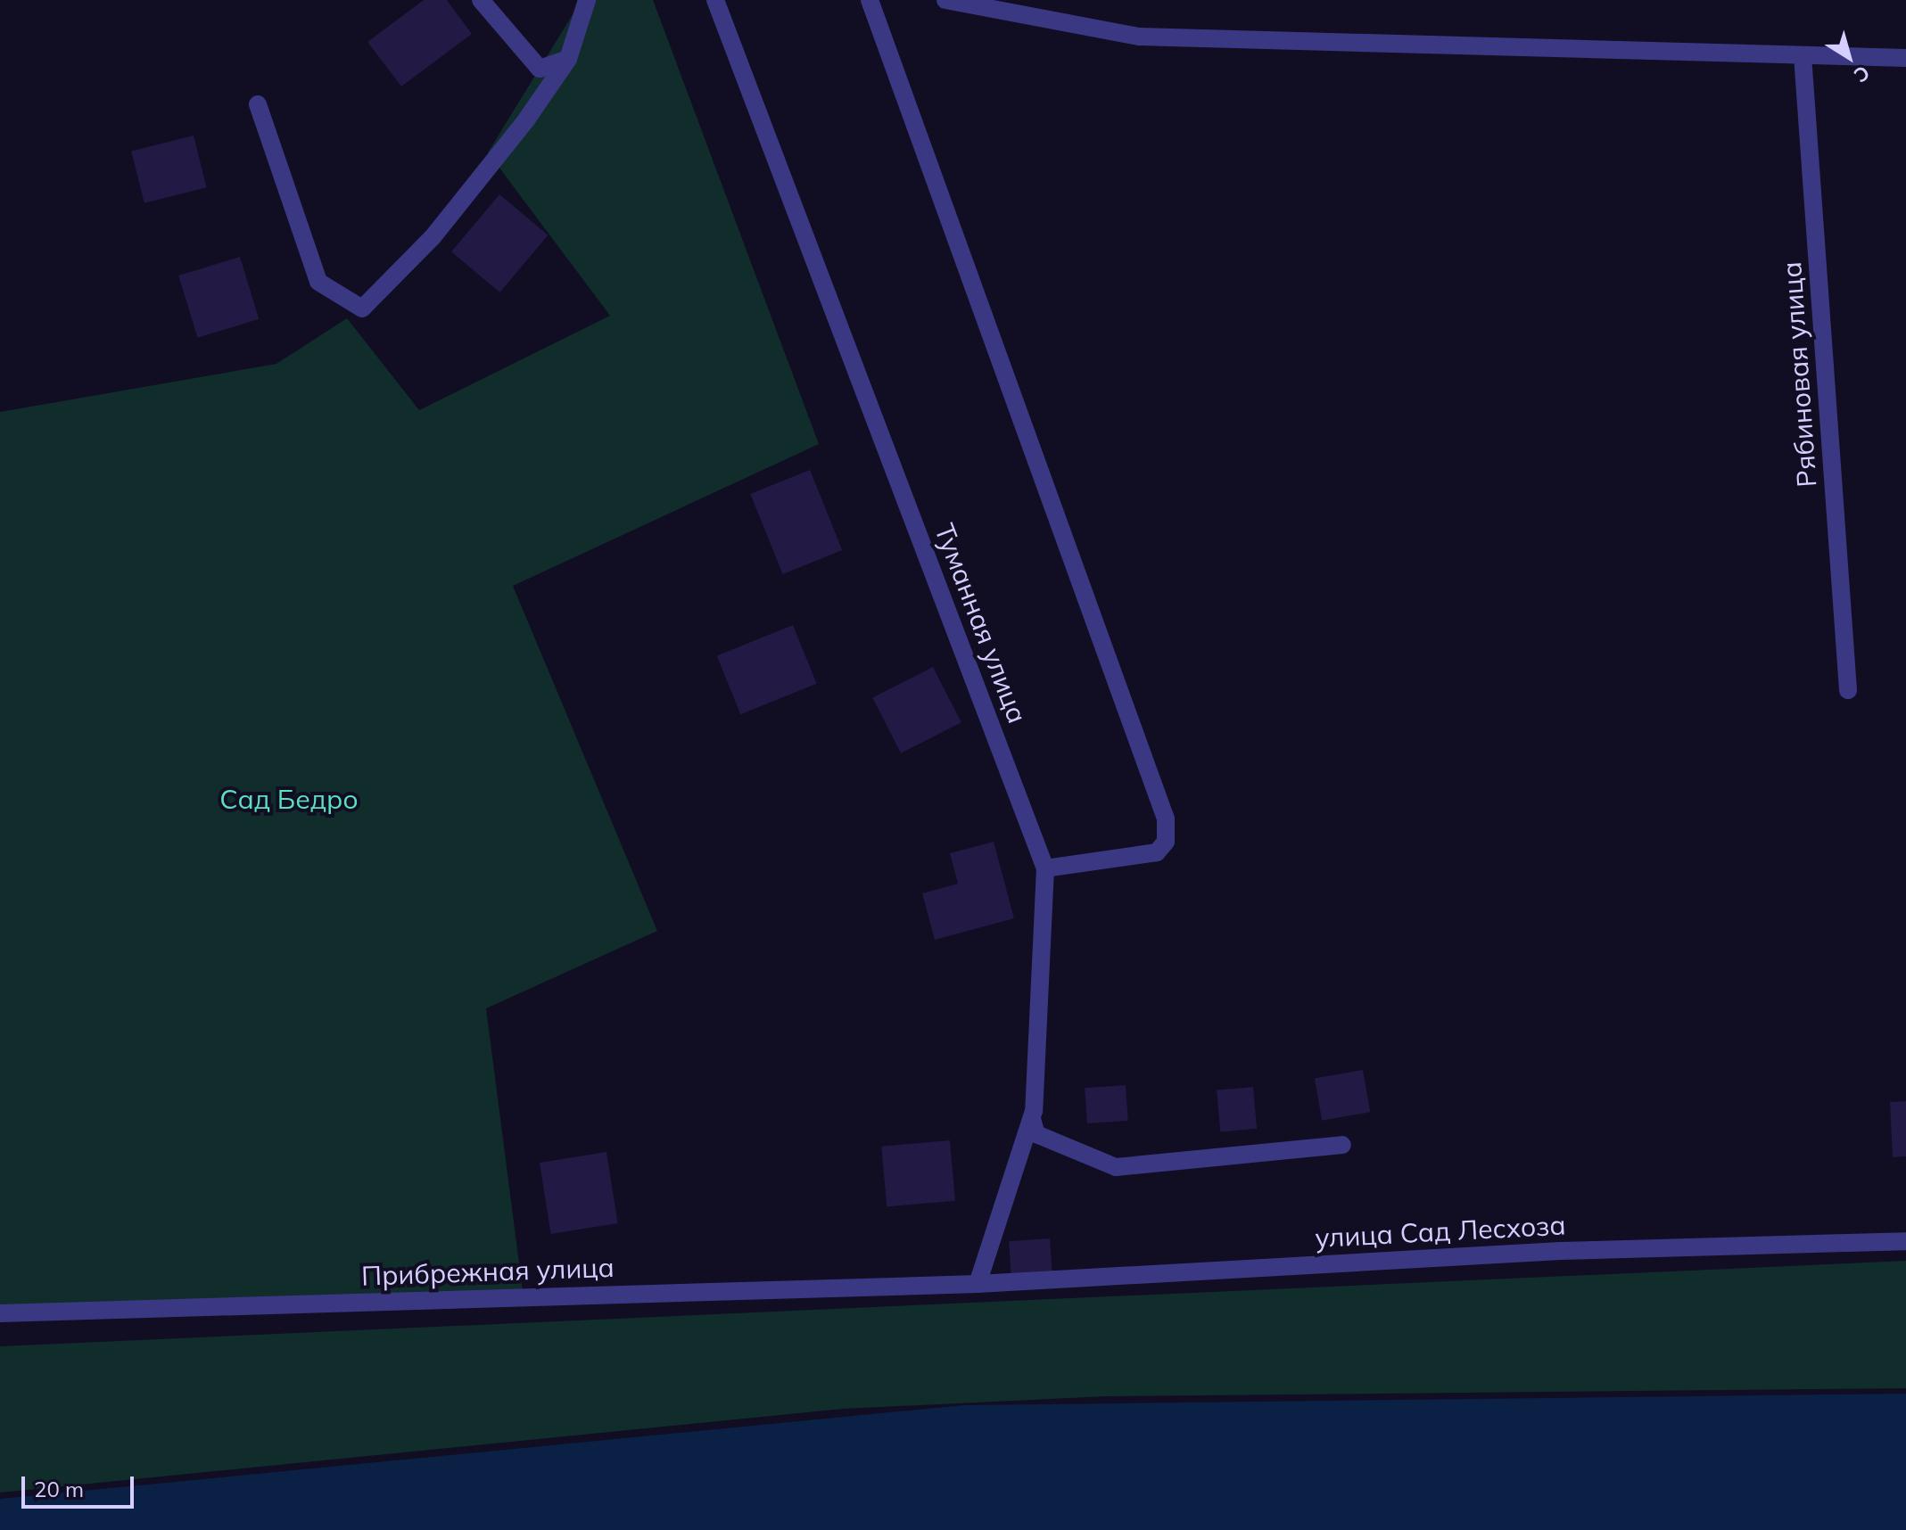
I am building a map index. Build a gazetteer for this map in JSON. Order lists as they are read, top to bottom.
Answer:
{
  "streets": {
    "street": [
      "Рябиновая улица",
      "Туманная улица",
      "улица Сад Лесхоза",
      "Прибрежная улица"
    ]
  },
  "crossings": [
    ["Туманная улица", "улица Сад Лесхоза"],
    ["Туманная улица", "Прибрежная улица"],
    ["улица Сад Лесхоза", "Прибрежная улица"]
  ],
  "parks": ["Сад Бедро"],
  "scale_bar": "20 m",
  "north": "bottom right"
}
